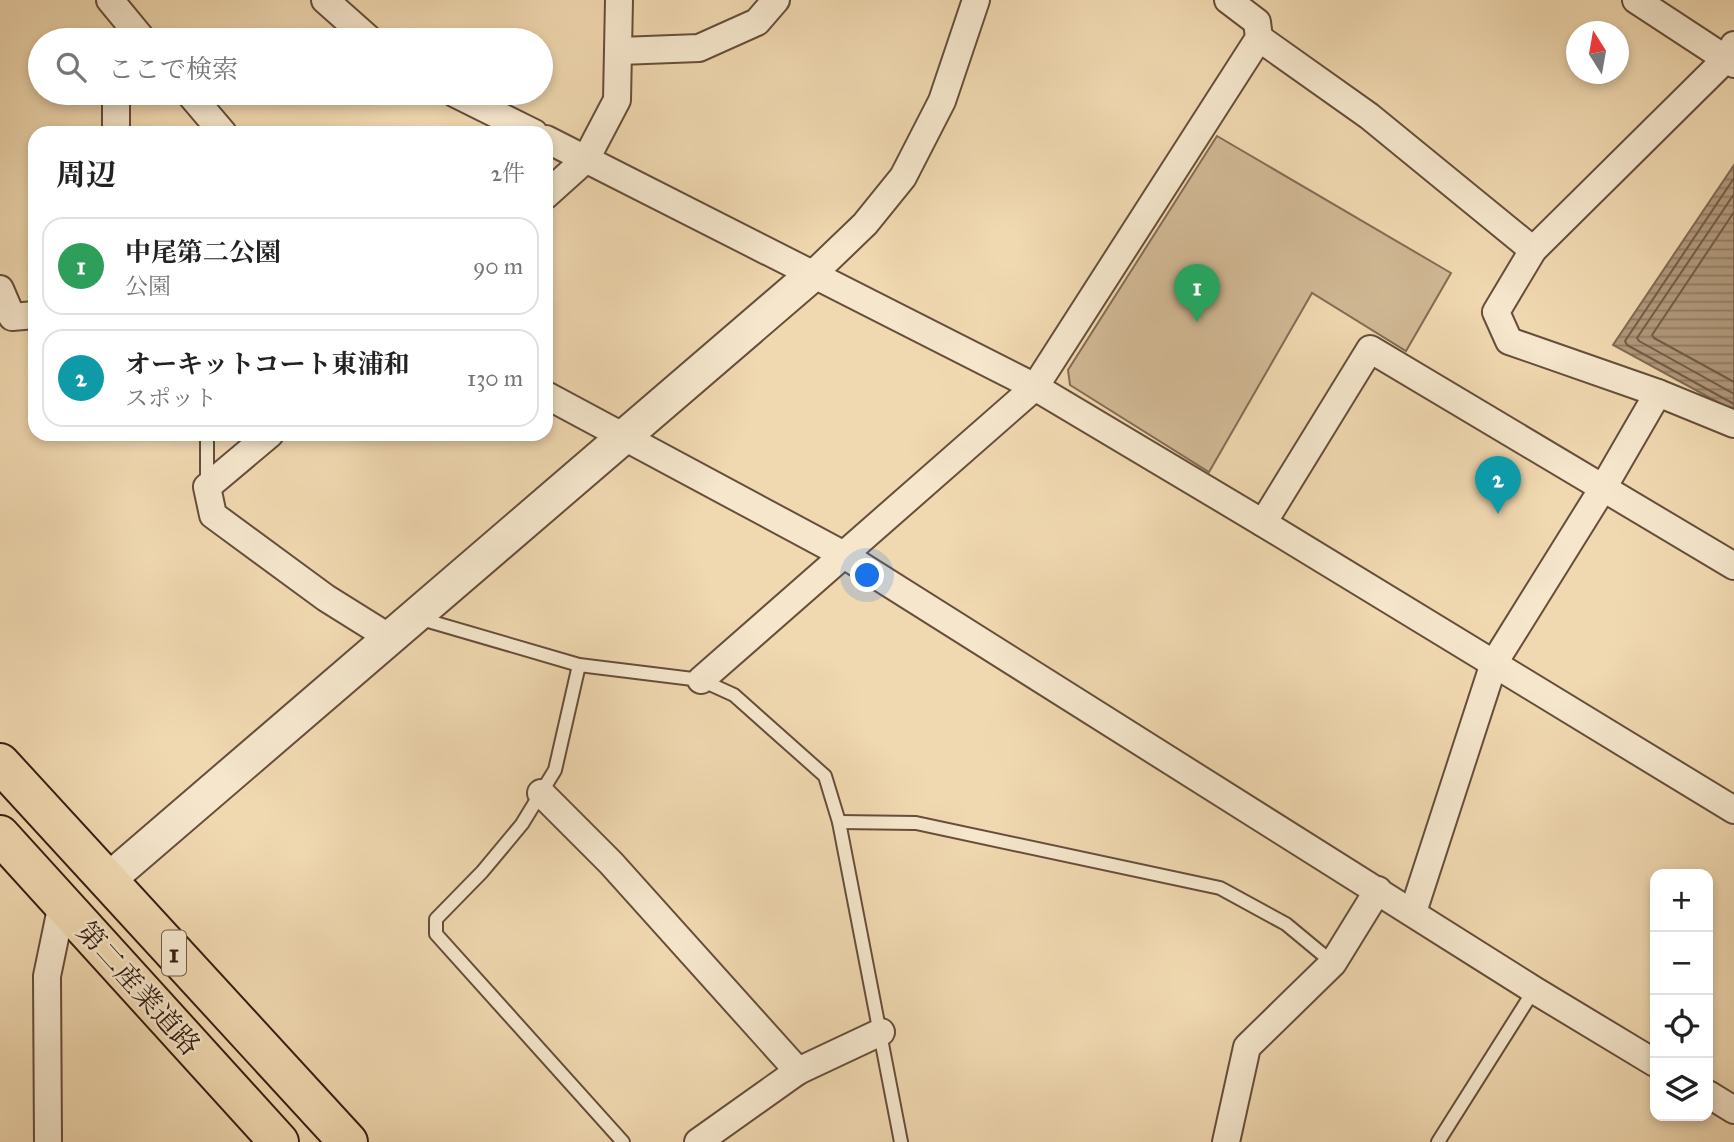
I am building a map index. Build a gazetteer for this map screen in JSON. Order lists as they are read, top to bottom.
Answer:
{
  "streets": {
    "main road": ["1", "第二産業道路"]
  },
  "north": "top",
  "page": {
    "search": "ここで検索",
    "heading": ["周辺", "2件"],
    "list": [
      {
        "mark": "1",
        "name": "中尾第二公園",
        "note": "公園",
        "value": "90 m"
      },
      {
        "mark": "2",
        "name": "オーキットコート東浦和",
        "note": "スポット",
        "value": "130 m"
      }
    ],
    "pins": ["1", "2"],
    "map_buttons": ["+", "−"]
  }
}
